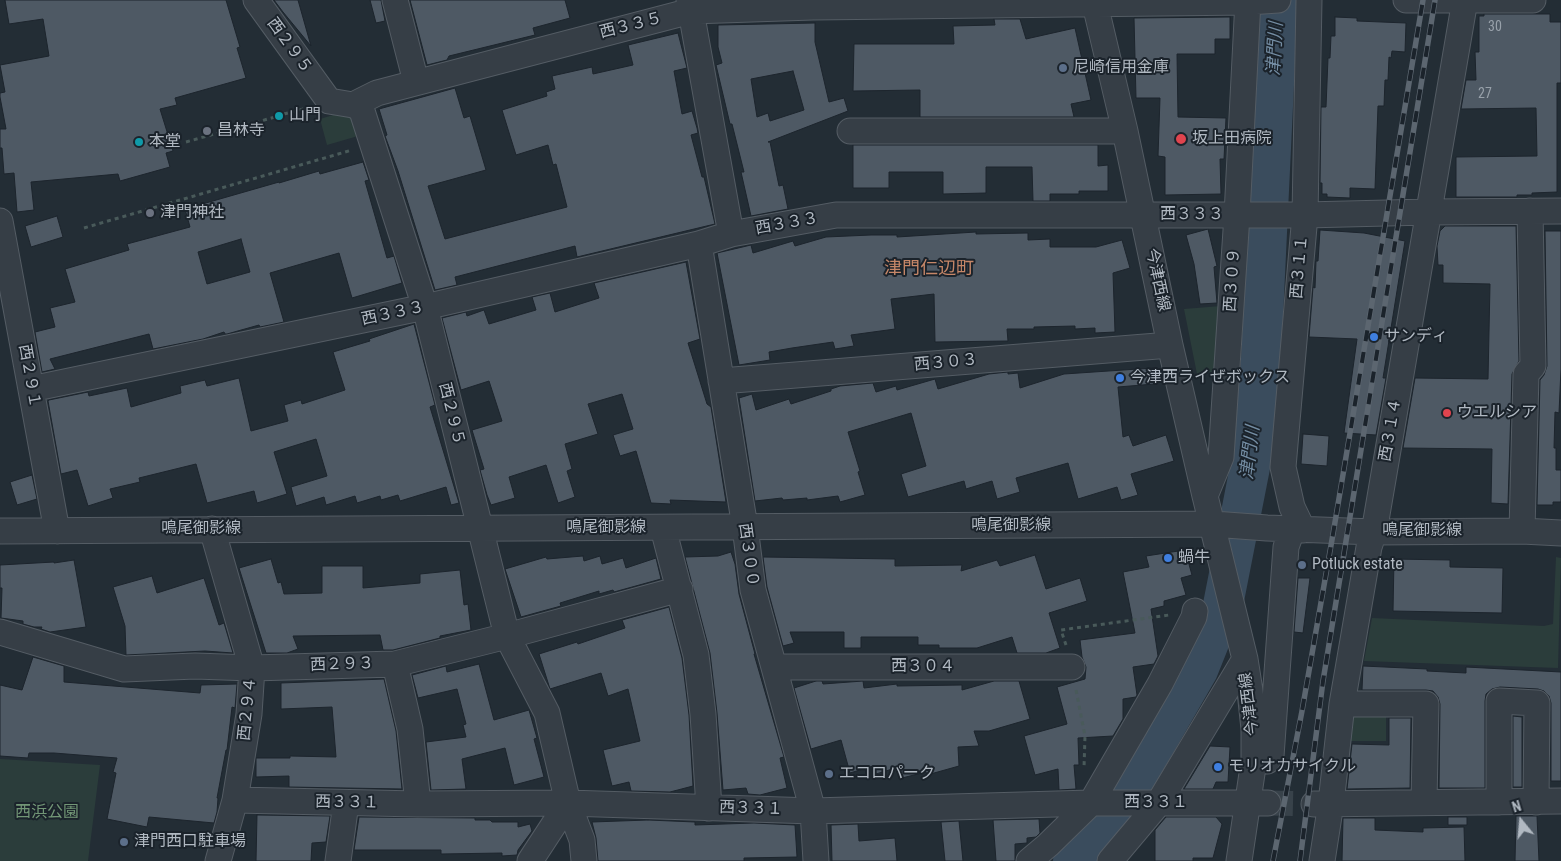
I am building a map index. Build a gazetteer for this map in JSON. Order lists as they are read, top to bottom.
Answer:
{
  "streets": {
    "street": [
      "西３３５",
      "西２９５",
      "西３３３",
      "西３１１",
      "今津西線",
      "西３０９",
      "西３０３",
      "西２９１",
      "西３１４",
      "鳴尾御影線",
      "西３００",
      "西２９３",
      "西３０４",
      "西２９４",
      "西３３１"
    ]
  },
  "crossings": [
    ["西３３５", "西２９５"],
    ["西３３５", "今津西線"],
    ["西３３５", "西３０９"],
    ["西２９５", "西３３３"],
    ["西２９５", "鳴尾御影線"],
    ["西２９５", "西２９３"],
    ["西２９５", "西３３１"],
    ["西３３３", "西３１１"],
    ["西３３３", "今津西線"],
    ["西３３３", "西３０９"],
    ["西３３３", "西２９１"],
    ["西３３３", "西３１４"],
    ["西３３３", "西３００"],
    ["西３１１", "鳴尾御影線"],
    ["今津西線", "西３０９"],
    ["今津西線", "西３０３"],
    ["今津西線", "鳴尾御影線"],
    ["今津西線", "西３３１"],
    ["西３０３", "西３００"],
    ["西２９１", "鳴尾御影線"],
    ["西３１４", "鳴尾御影線"],
    ["鳴尾御影線", "西３００"],
    ["鳴尾御影線", "西２９４"],
    ["西３００", "西３０４"],
    ["西３００", "西３３１"],
    ["西２９３", "西２９４"],
    ["西２９４", "西３３１"]
  ],
  "districts": ["津門仁辺町"],
  "water": ["津門川"],
  "parks": ["西浜公園"],
  "places": [
    "尼崎信用金庫",
    "山門",
    "昌林寺",
    "坂上田病院",
    "本堂",
    "津門神社",
    "サンディ",
    "今津西ライぜボックス",
    "ウエルシア",
    "蝸牛",
    "Potluck estate",
    "モリオカサイクル",
    "エコロパーク",
    "津門西口駐車場"
  ],
  "house_numbers": ["30", "27"],
  "north": "top"
}
